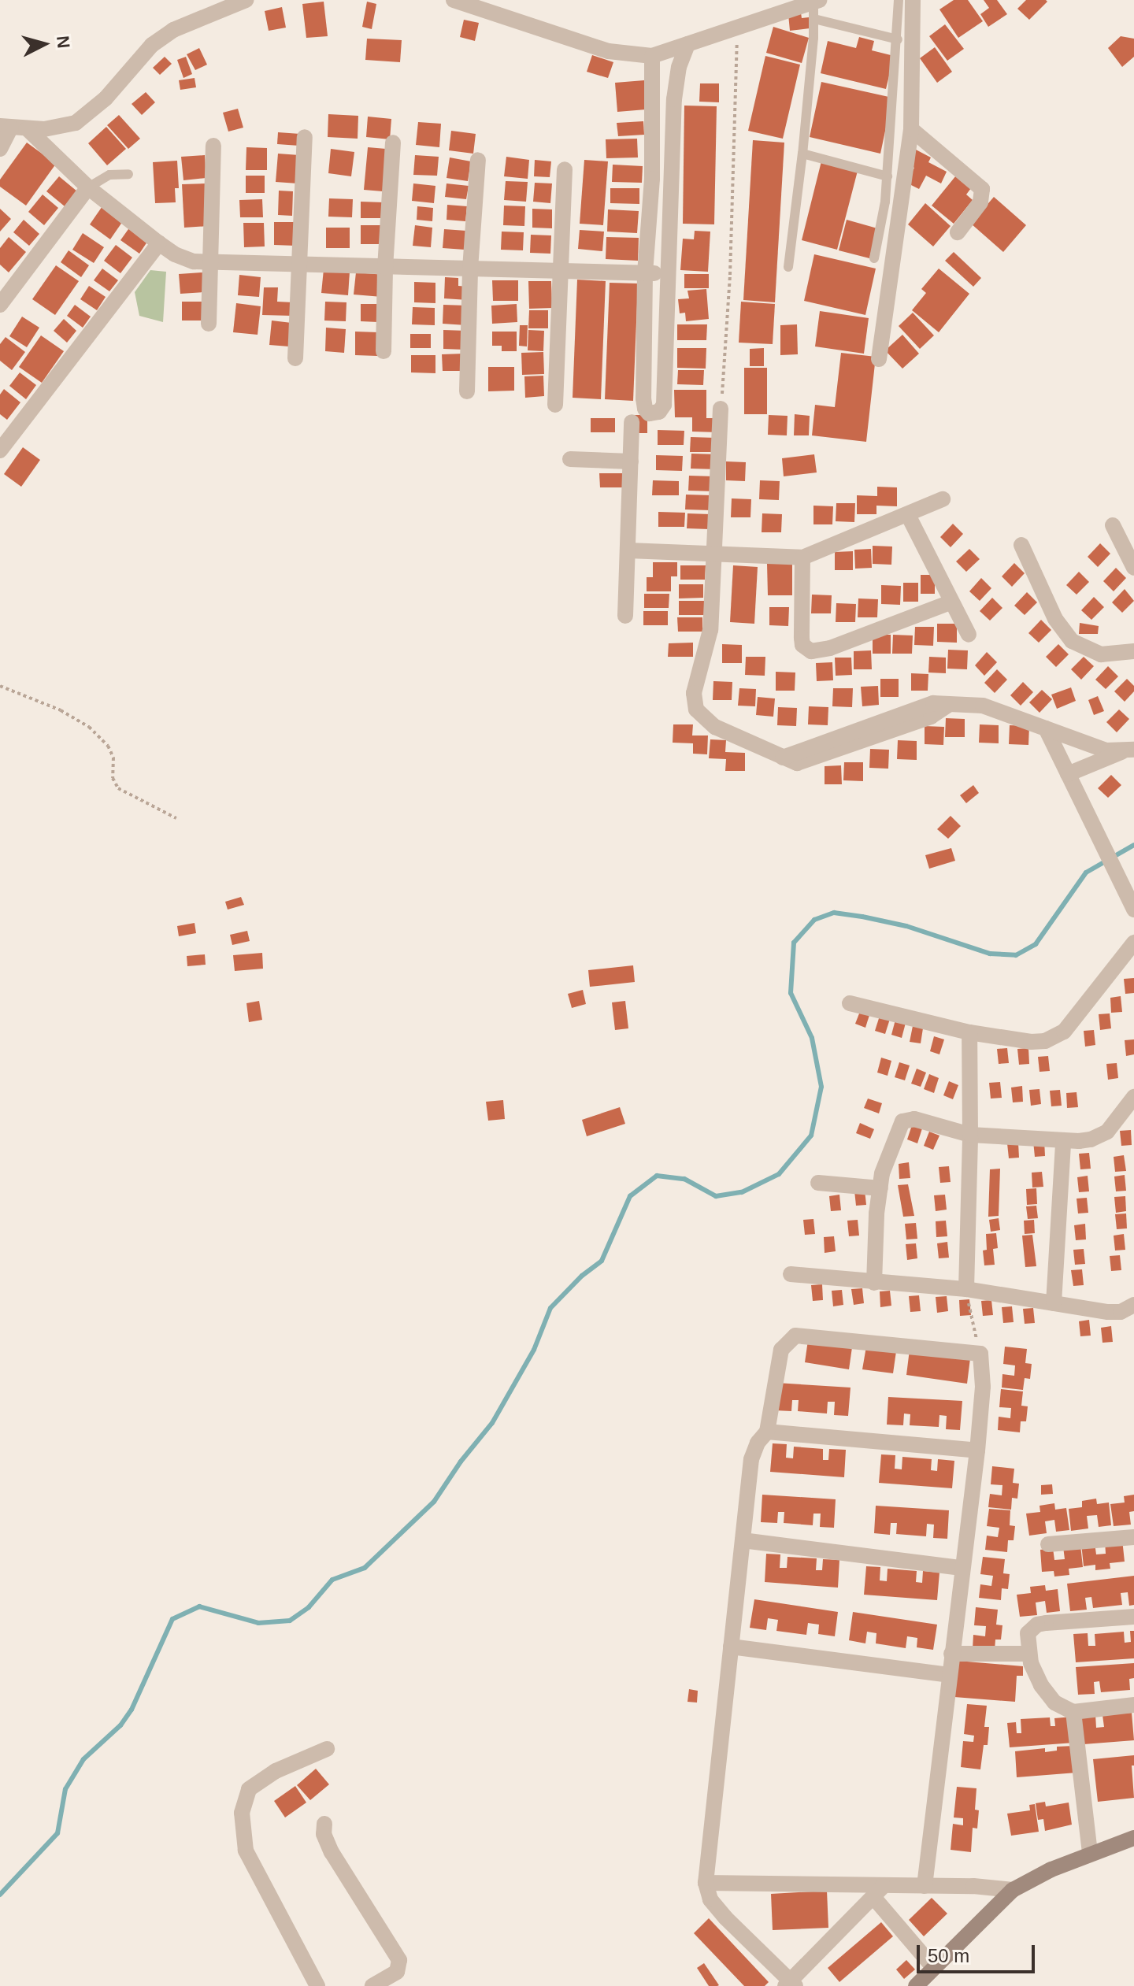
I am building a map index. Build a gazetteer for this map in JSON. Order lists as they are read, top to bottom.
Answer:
{
  "scale_bar": "50 m",
  "north": "right"
}
